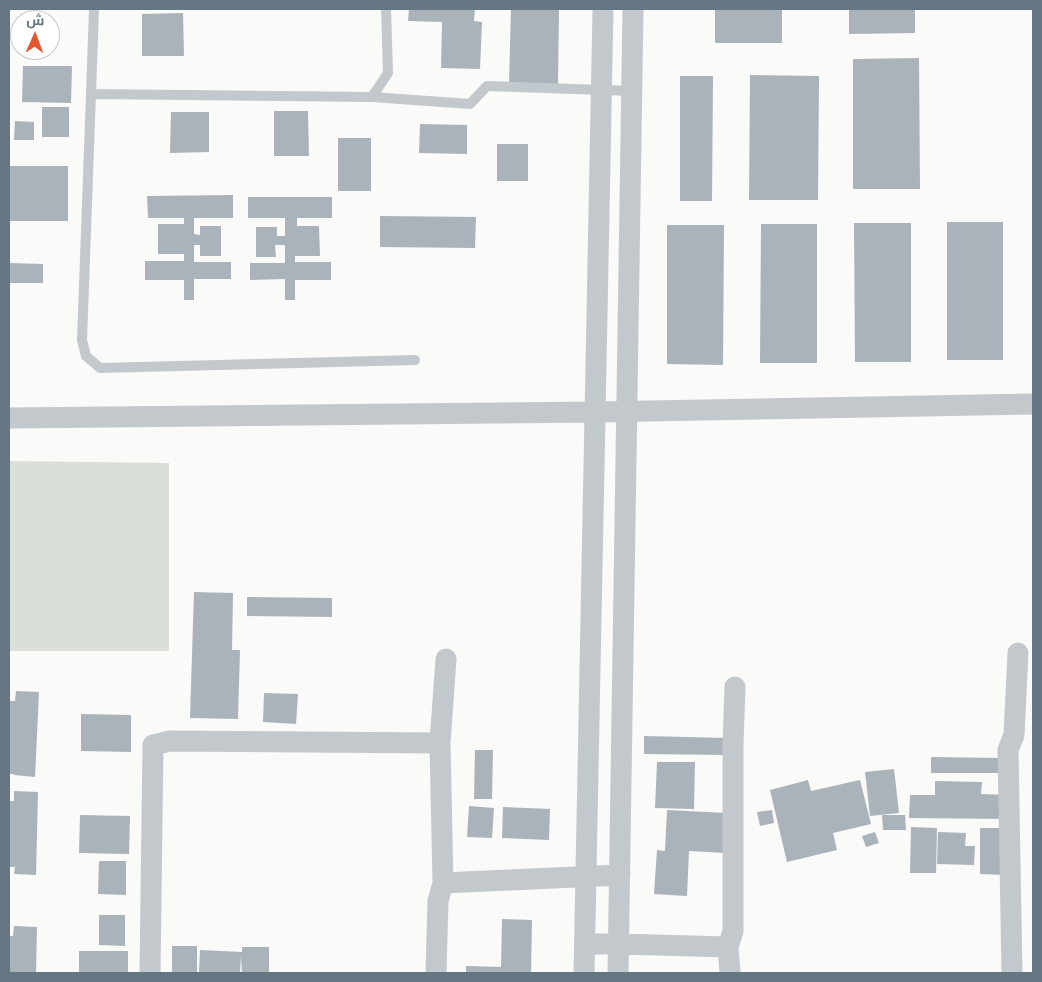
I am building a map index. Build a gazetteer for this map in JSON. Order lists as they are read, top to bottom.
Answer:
{
  "north": "top"
}
